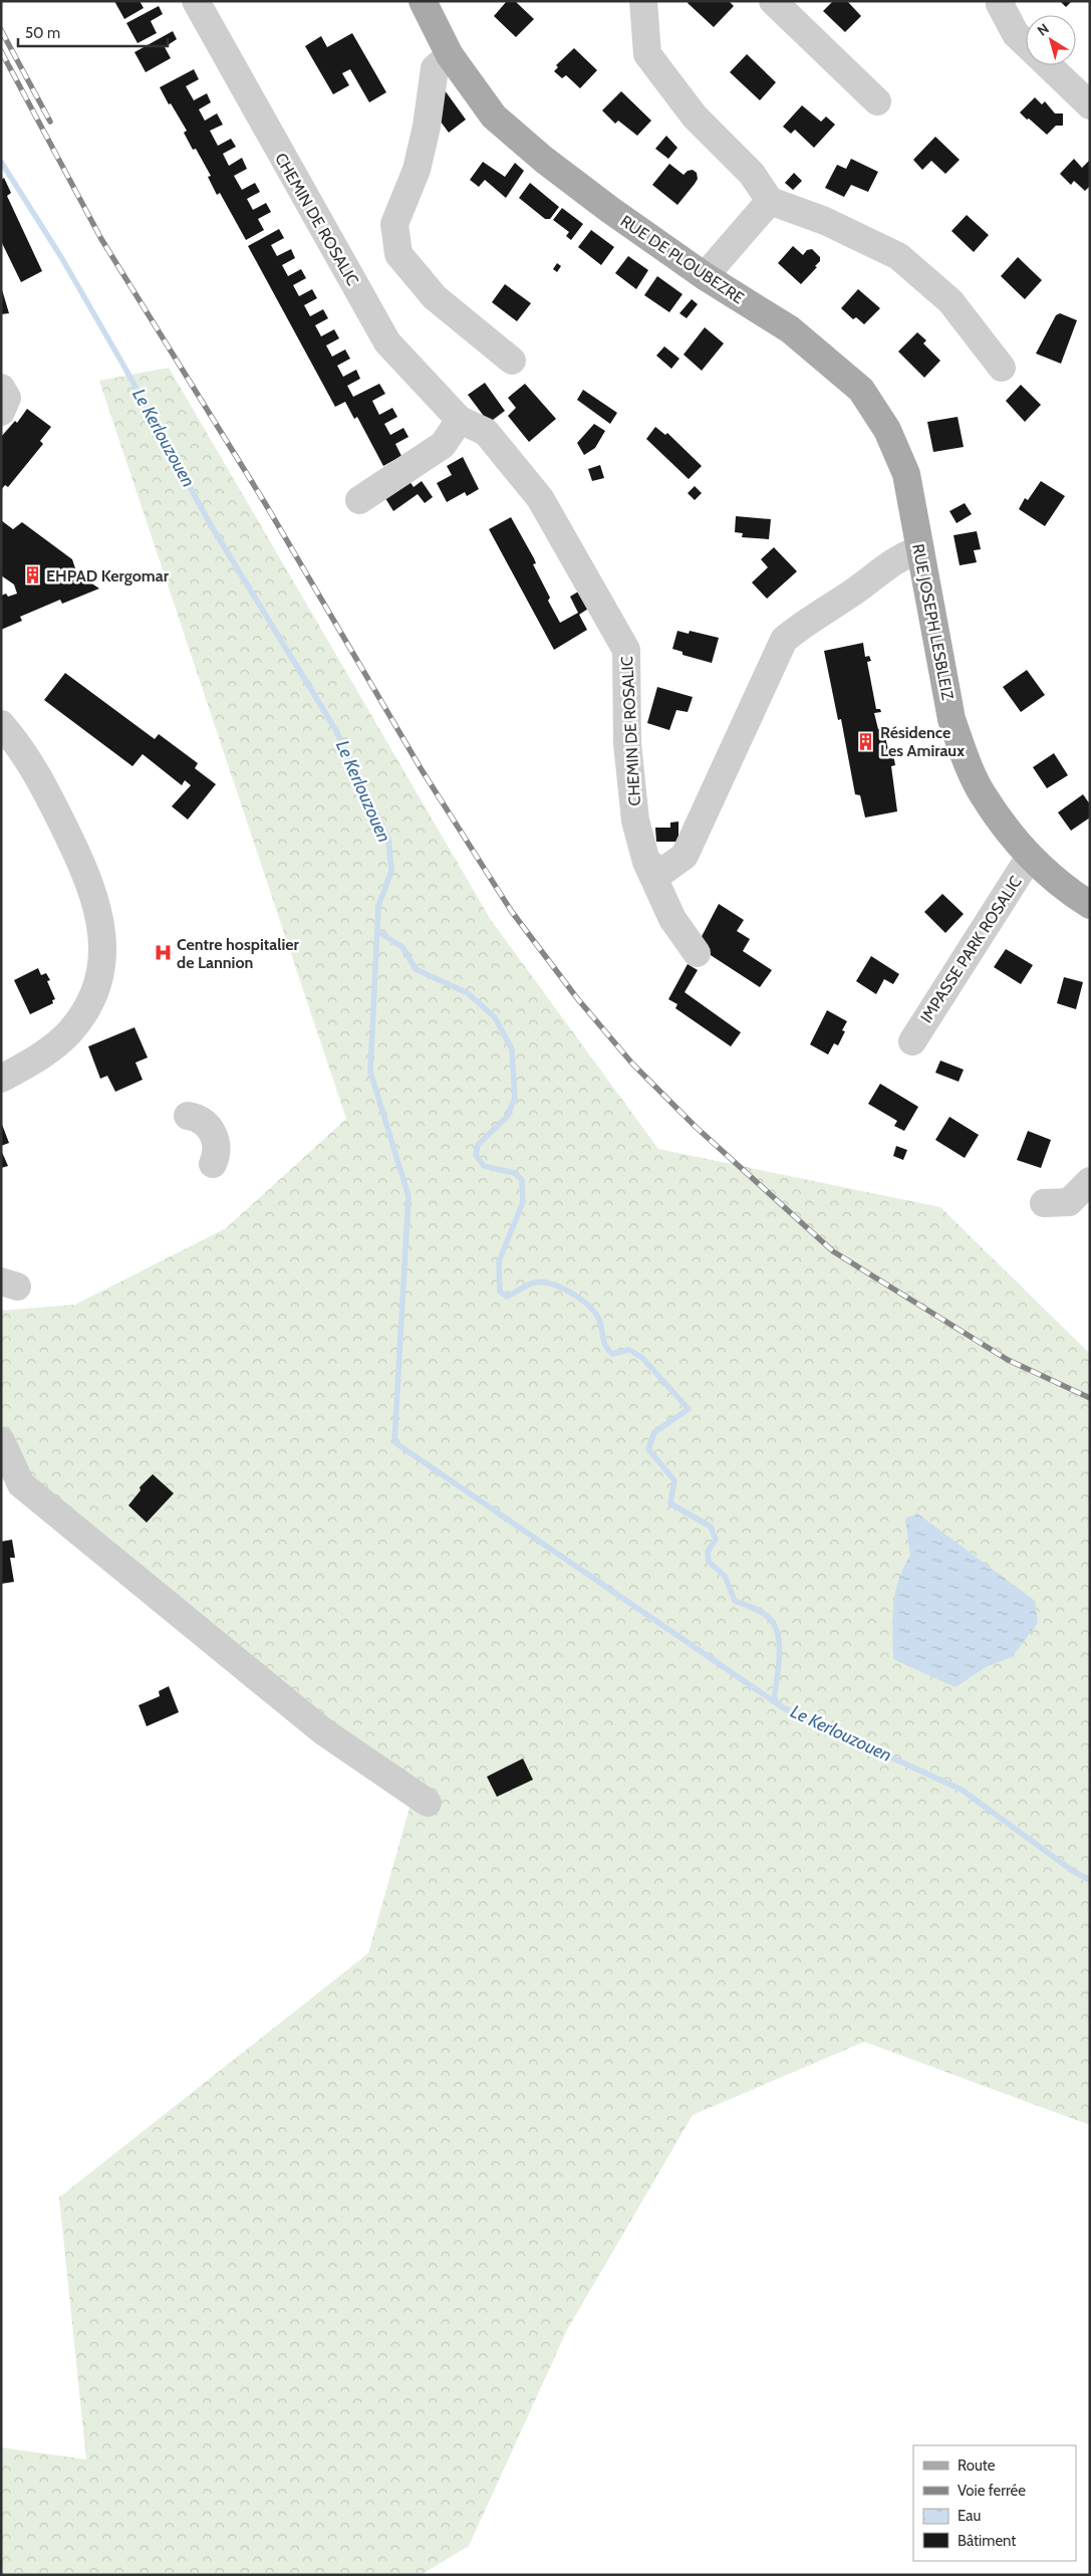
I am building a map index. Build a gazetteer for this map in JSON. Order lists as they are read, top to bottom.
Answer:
{
  "streets": {
    "main road": ["RUE DE PLOUBEZRE", "RUE JOSEPH LESBLEIZ"],
    "street": ["CHEMIN DE ROSALIC", "IMPASSE PARK ROSALIC"]
  },
  "crossings": [
    ["RUE DE PLOUBEZRE", "RUE JOSEPH LESBLEIZ"],
    ["RUE JOSEPH LESBLEIZ", "IMPASSE PARK ROSALIC"]
  ],
  "water": ["Le Kerlouzouen"],
  "places": {
    "building": ["EHPAD Kergomar", "Résidence Les Amiraux"],
    "hospital": ["Centre hospitalier de Lannion"]
  },
  "legend": [
    "Route",
    "Voie ferrée",
    "Eau",
    "Bâtiment"
  ],
  "scale_bar": "50 m",
  "north": "top left"
}
